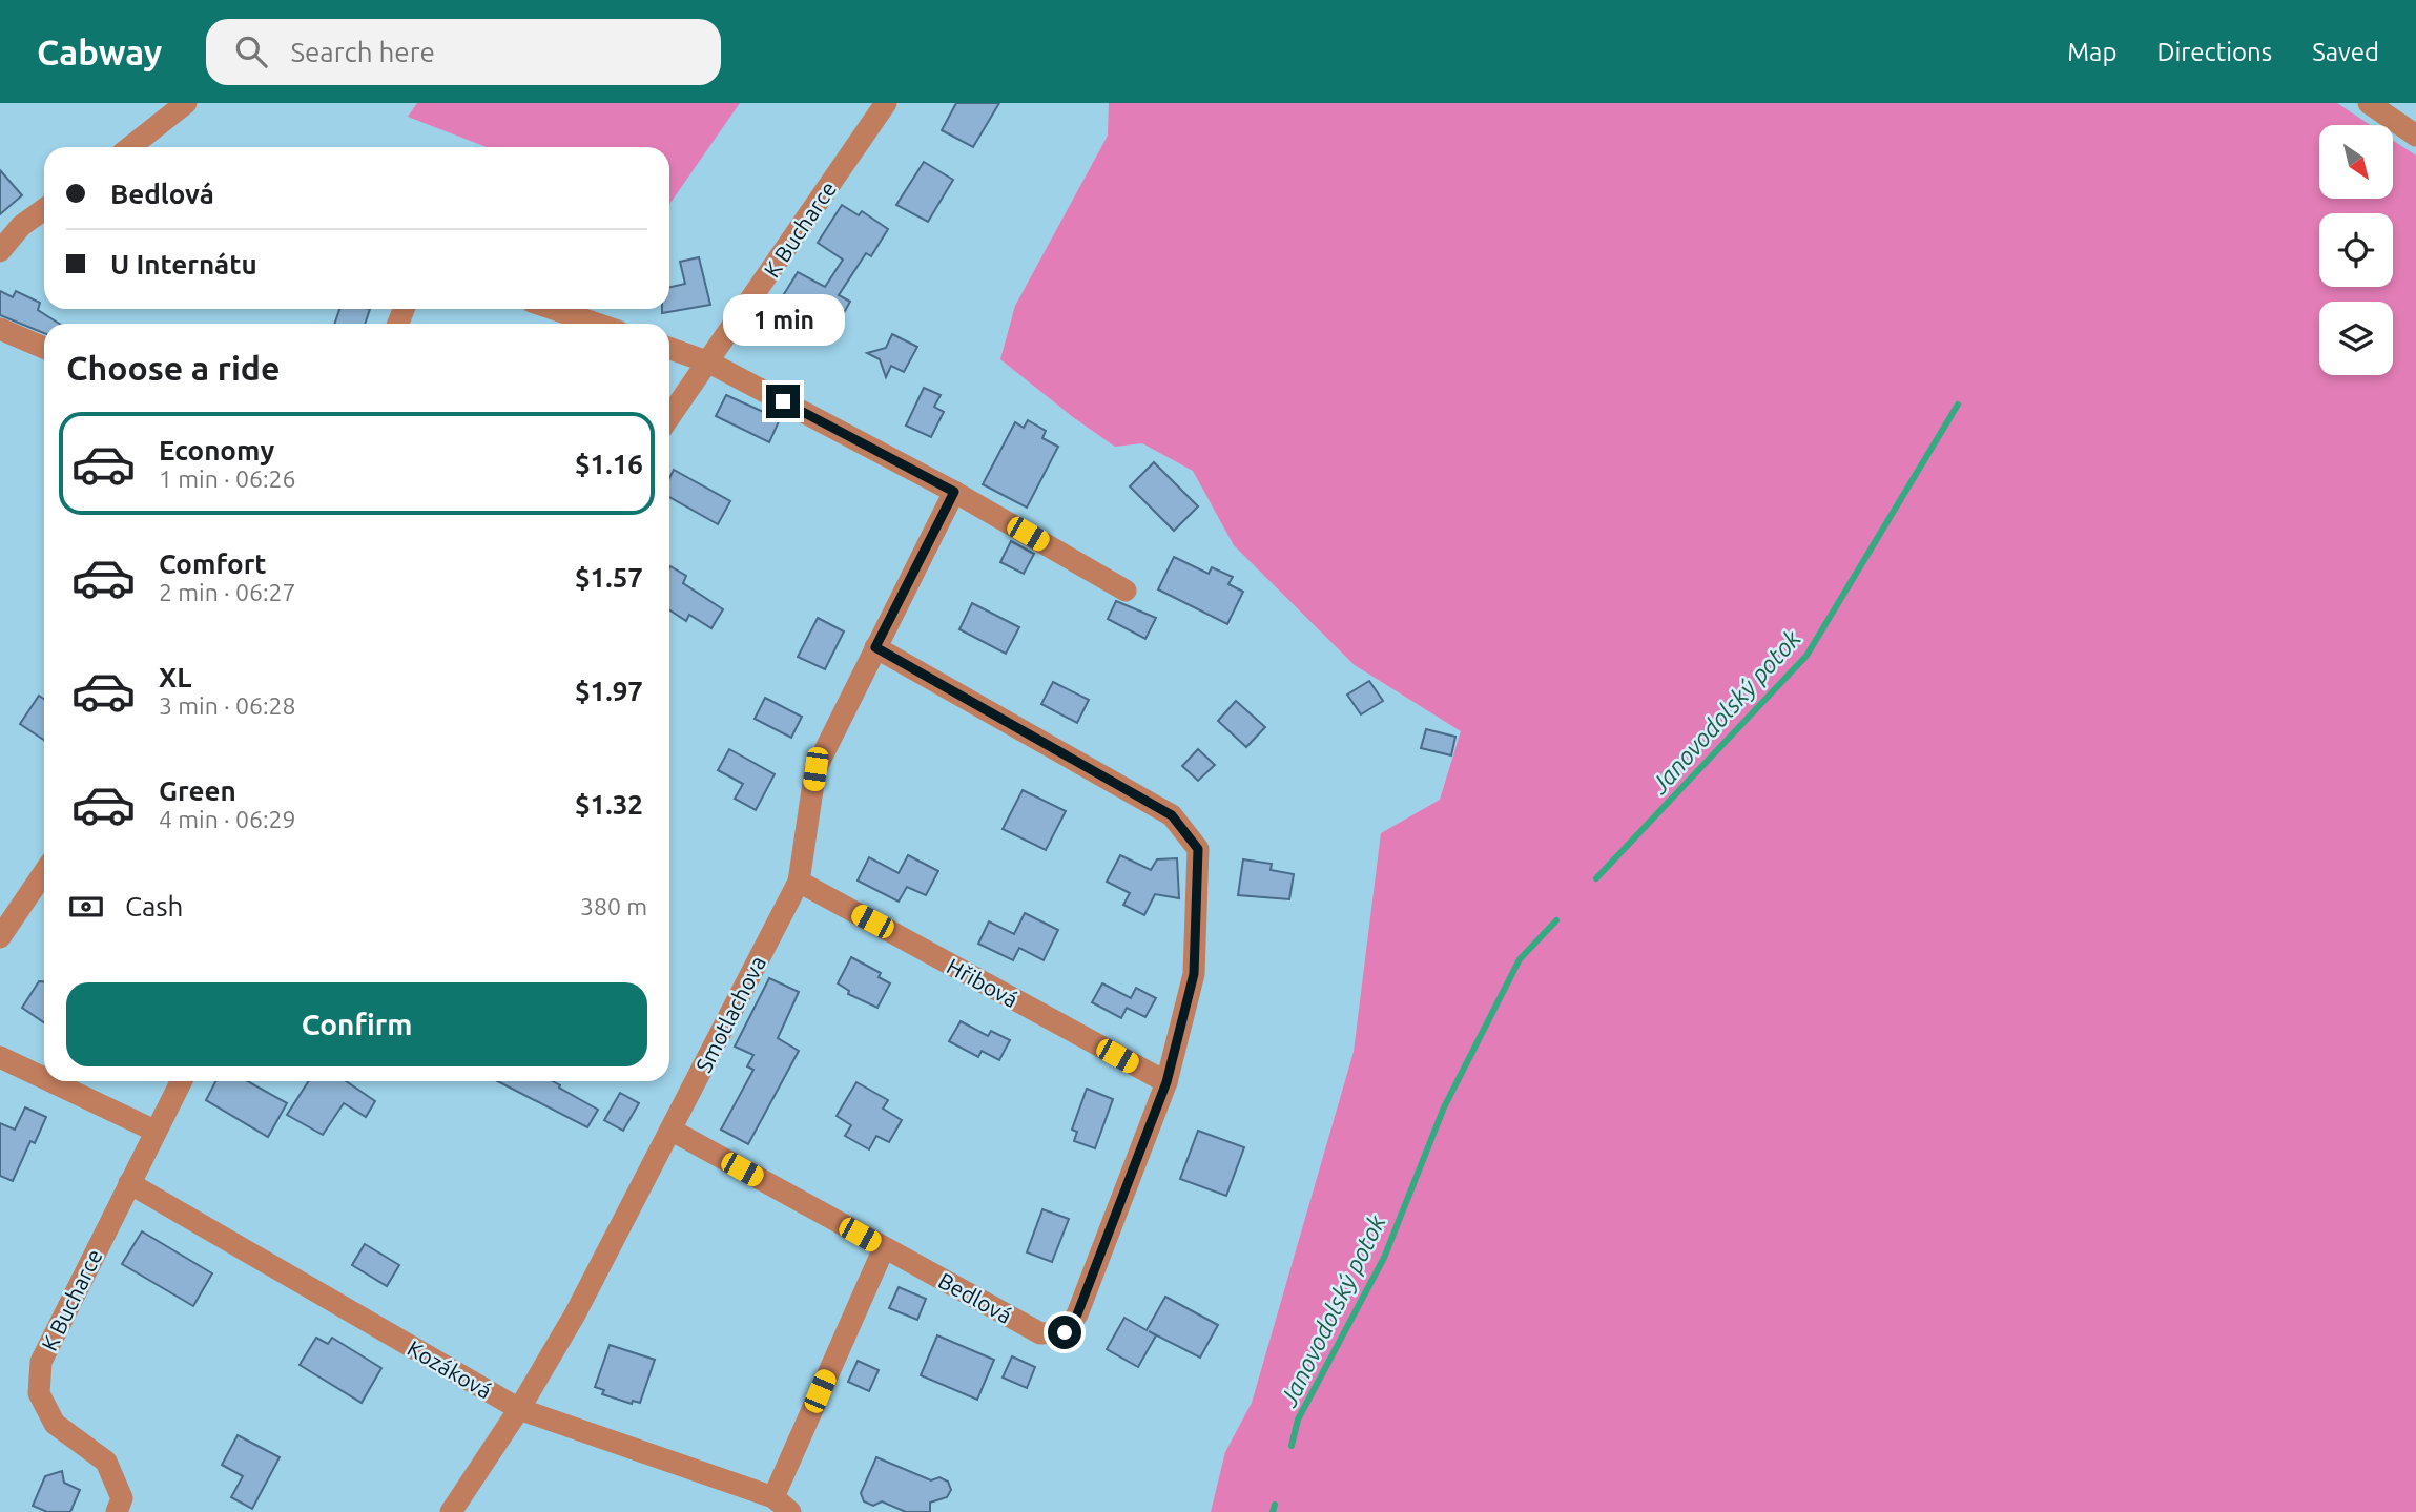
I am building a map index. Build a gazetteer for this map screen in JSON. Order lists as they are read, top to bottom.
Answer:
{
  "streets": {
    "street": [
      "K Bucharce",
      "Hřibová",
      "Smotlachova",
      "Bedlová",
      "Kozáková"
    ]
  },
  "crossings": [
    ["K Bucharce", "Kozáková"],
    ["Hřibová", "Smotlachova"],
    ["Hřibová", "Bedlová"],
    ["Smotlachova", "Bedlová"],
    ["Smotlachova", "Kozáková"]
  ],
  "water": ["Janovodolský potok"],
  "north": "bottom right",
  "page": {
    "header": "Cabway",
    "search": "Search here",
    "nav": ["Map", "Directions", "Saved"],
    "banner": ["Bedlová", "U Internátu"],
    "bubble": "1 min",
    "heading": "Choose a ride",
    "list": [
      {
        "name": "Economy",
        "note": "1 min · 06:26",
        "value": "$1.16"
      },
      {
        "name": "Comfort",
        "note": "2 min · 06:27",
        "value": "$1.57"
      },
      {
        "name": "XL",
        "note": "3 min · 06:28",
        "value": "$1.97"
      },
      {
        "name": "Green",
        "note": "4 min · 06:29",
        "value": "$1.32"
      }
    ],
    "pay": ["Cash", "380 m"],
    "buttons": "Confirm"
  }
}
